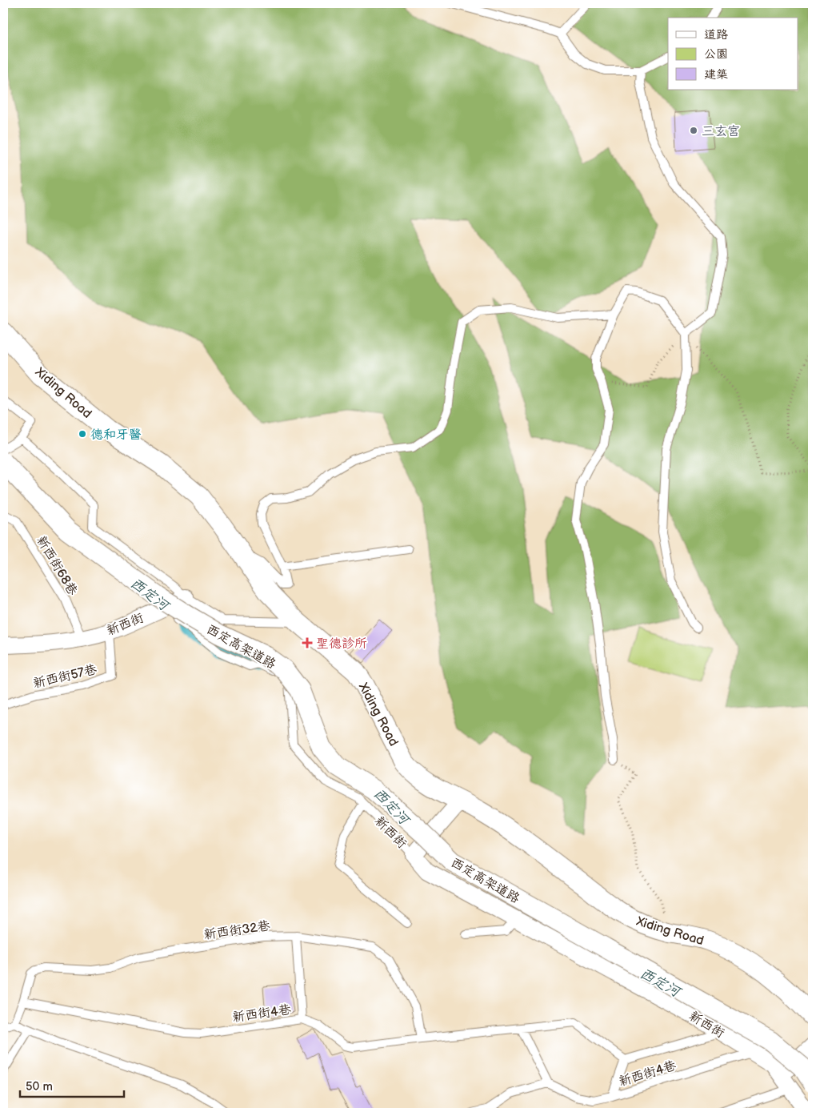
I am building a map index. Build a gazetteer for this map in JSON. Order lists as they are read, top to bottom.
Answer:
{
  "streets": {
    "street": ["Xiding Road", "新西街", "西定高架道路"],
    "lane": [
      "新西街68巷",
      "新西街57巷",
      "新西街32巷",
      "新西街4巷"
    ]
  },
  "crossings": [
    ["新西街68巷", "新西街"],
    ["新西街", "新西街57巷"],
    ["新西街", "新西街4巷"],
    ["新西街32巷", "新西街4巷"]
  ],
  "water": ["西定河"],
  "places": {
    "other": ["三玄宮", "德和牙醫"],
    "health": ["聖德診所"]
  },
  "legend": ["道路", "公園", "建築"],
  "scale_bar": "50 m"
}
